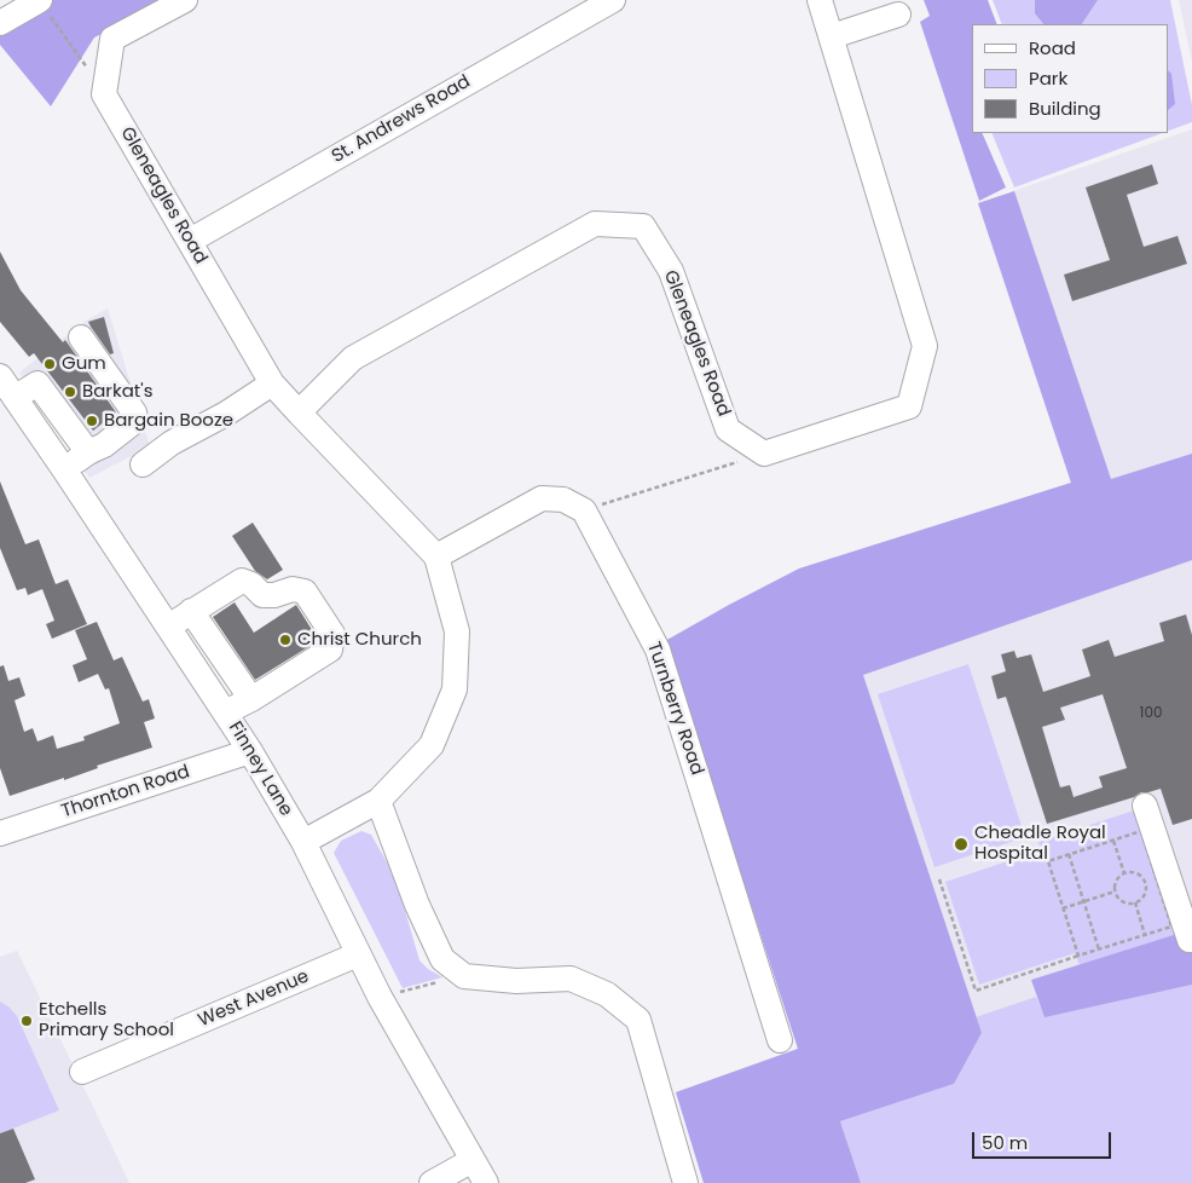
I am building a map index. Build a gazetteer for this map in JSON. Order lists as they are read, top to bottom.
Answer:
{
  "streets": {
    "street": [
      "St. Andrews Road",
      "Gleneagles Road",
      "Turnberry Road",
      "Finney Lane",
      "Thornton Road",
      "West Avenue"
    ]
  },
  "crossings": [
    ["St. Andrews Road", "Gleneagles Road"],
    ["Gleneagles Road", "Finney Lane"],
    ["Finney Lane", "Thornton Road"],
    ["Finney Lane", "West Avenue"]
  ],
  "places": [
    "Gum",
    "Barkat's",
    "Bargain Booze",
    "Christ Church",
    "Cheadle Royal Hospital",
    "Etchells Primary School"
  ],
  "house_numbers": ["100"],
  "legend": ["Road", "Park", "Building"],
  "scale_bar": "50 m"
}
